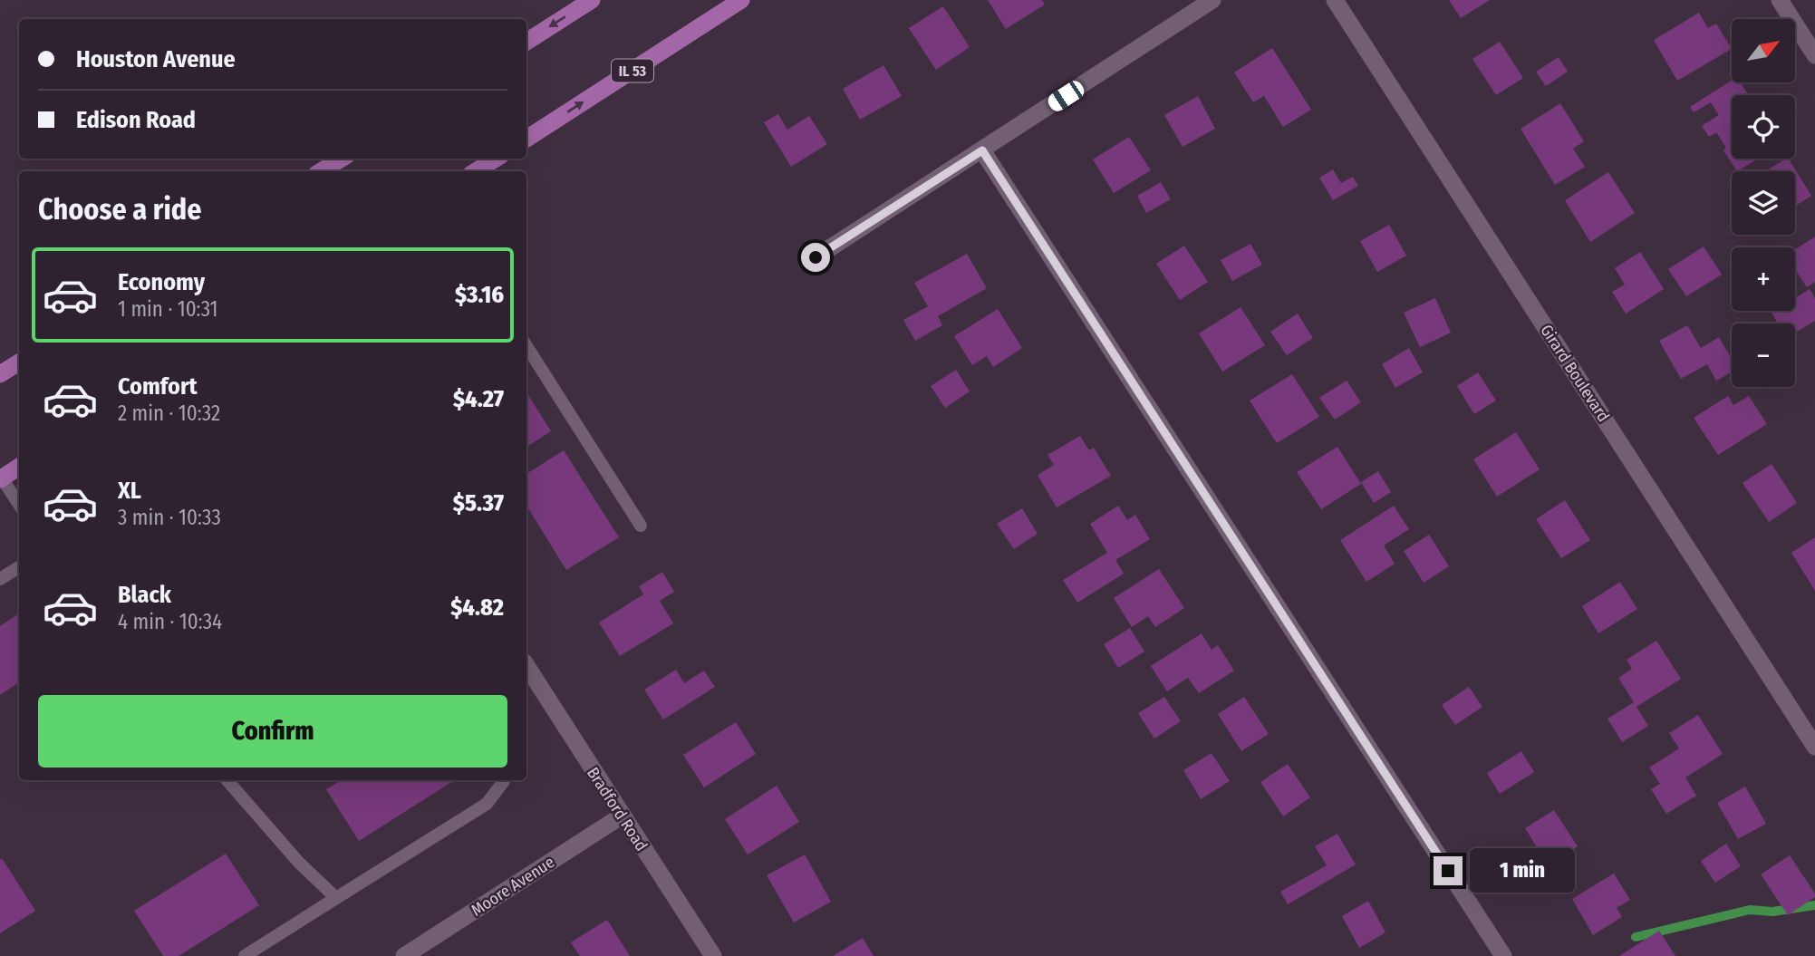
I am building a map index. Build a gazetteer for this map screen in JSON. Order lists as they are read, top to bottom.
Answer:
{
  "streets": {
    "main road": ["IL 53"],
    "street": ["Girard Boulevard", "Bradford Road", "Moore Avenue"]
  },
  "crossings": [
    ["Bradford Road", "Moore Avenue"]
  ],
  "north": "top right",
  "page": {
    "map_buttons": ["+", "−"],
    "banner": ["Houston Avenue", "Edison Road"],
    "heading": "Choose a ride",
    "list": [
      {
        "name": "Economy",
        "note": "1 min · 10:31",
        "value": "$3.16"
      },
      {
        "name": "Comfort",
        "note": "2 min · 10:32",
        "value": "$4.27"
      },
      {
        "name": "XL",
        "note": "3 min · 10:33",
        "value": "$5.37"
      },
      {
        "name": "Black",
        "note": "4 min · 10:34",
        "value": "$4.82"
      }
    ],
    "buttons": "Confirm",
    "bubble": "1 min"
  }
}
